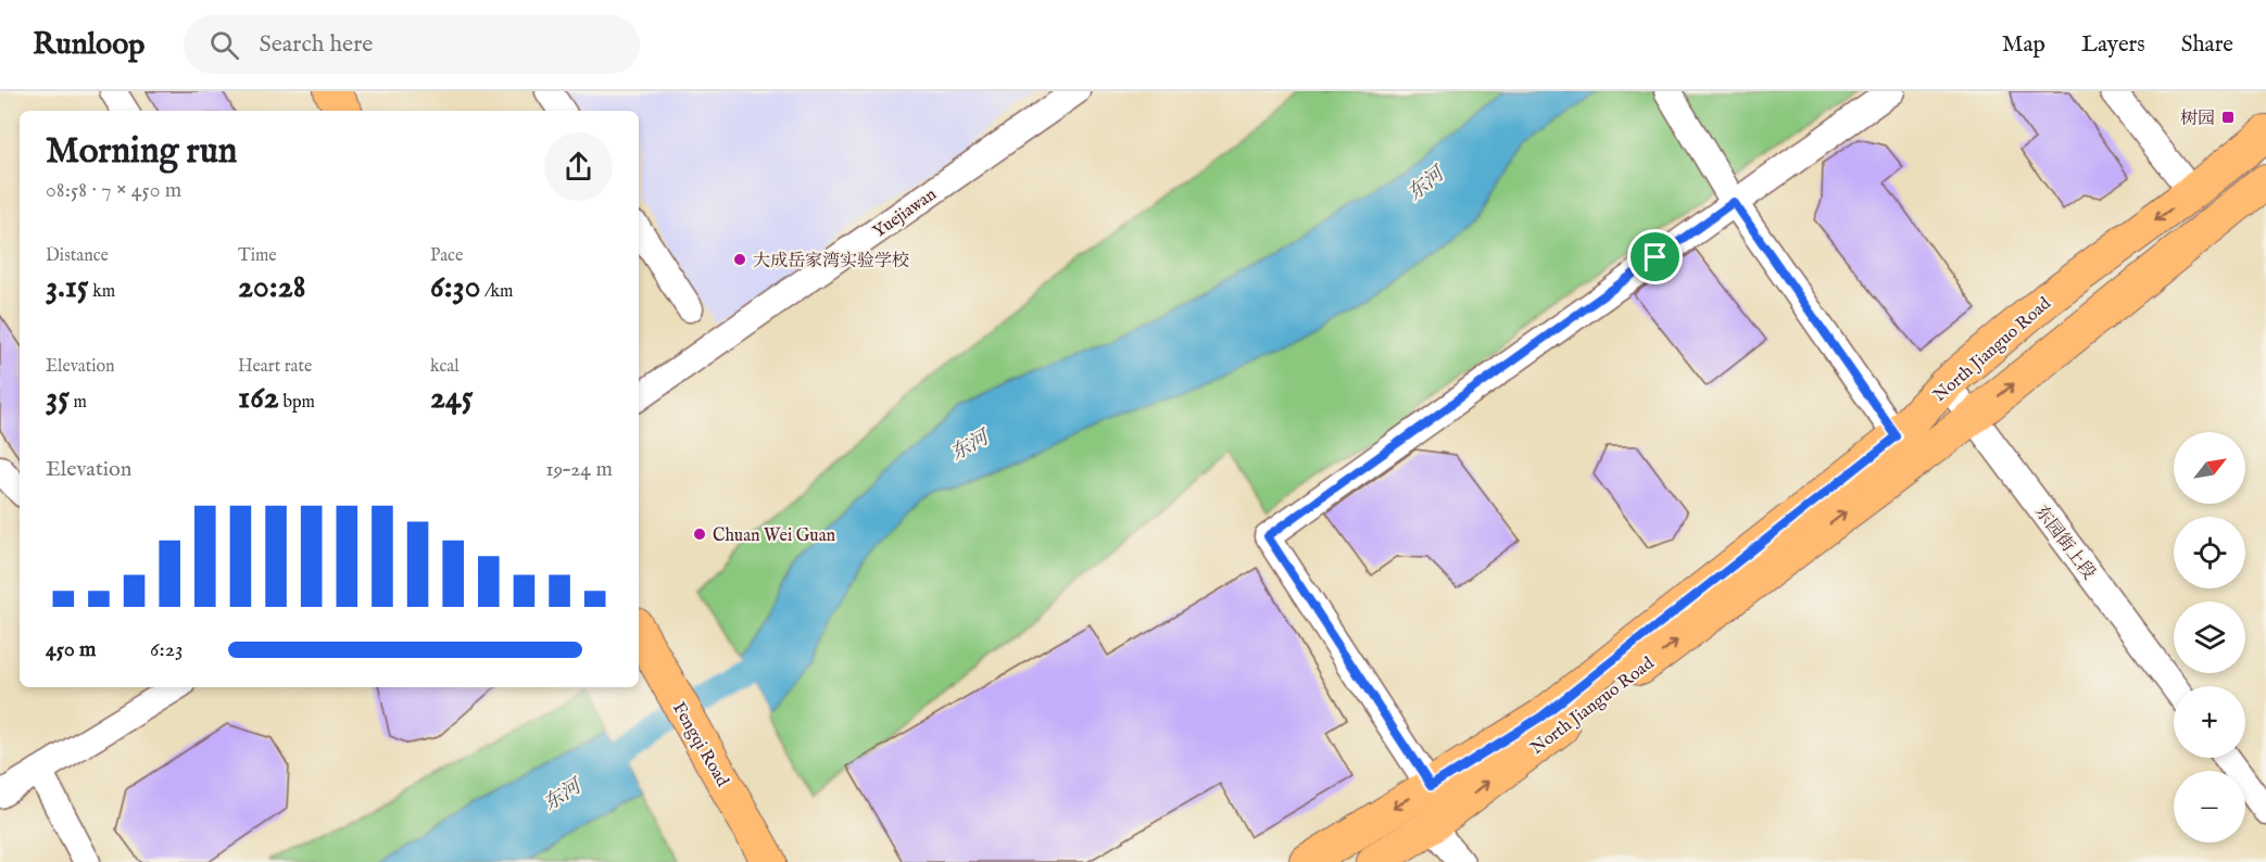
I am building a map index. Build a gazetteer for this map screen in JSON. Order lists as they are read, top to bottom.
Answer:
{
  "streets": {
    "main road": ["North Jianguo Road", "Fengqi Road"],
    "street": ["Yuejiawan", "东园街上段"]
  },
  "crossings": [
    ["North Jianguo Road", "东园街上段"]
  ],
  "water": ["东河"],
  "places": {
    "transit": ["树园"],
    "other": ["大成岳家湾实验学校", "Chuan Wei Guan"]
  },
  "north": "top right",
  "page": {
    "header": "Runloop",
    "search": "Search here",
    "nav": ["Map", "Layers", "Share"],
    "heading": ["Morning run", "08:58 · 7 × 450 m"],
    "stats": [
      ["Distance", "3.15 km"],
      ["Time", "20:28"],
      ["Pace", "6:30 /km"],
      ["Elevation", "35 m"],
      ["Heart rate", "162 bpm"],
      ["kcal", "245"]
    ],
    "map_buttons": ["+", "−"],
    "chart": ["Elevation", "19–24 m"],
    "list": [
      {
        "name": "450 m",
        "note": "6:23"
      }
    ]
  }
}
